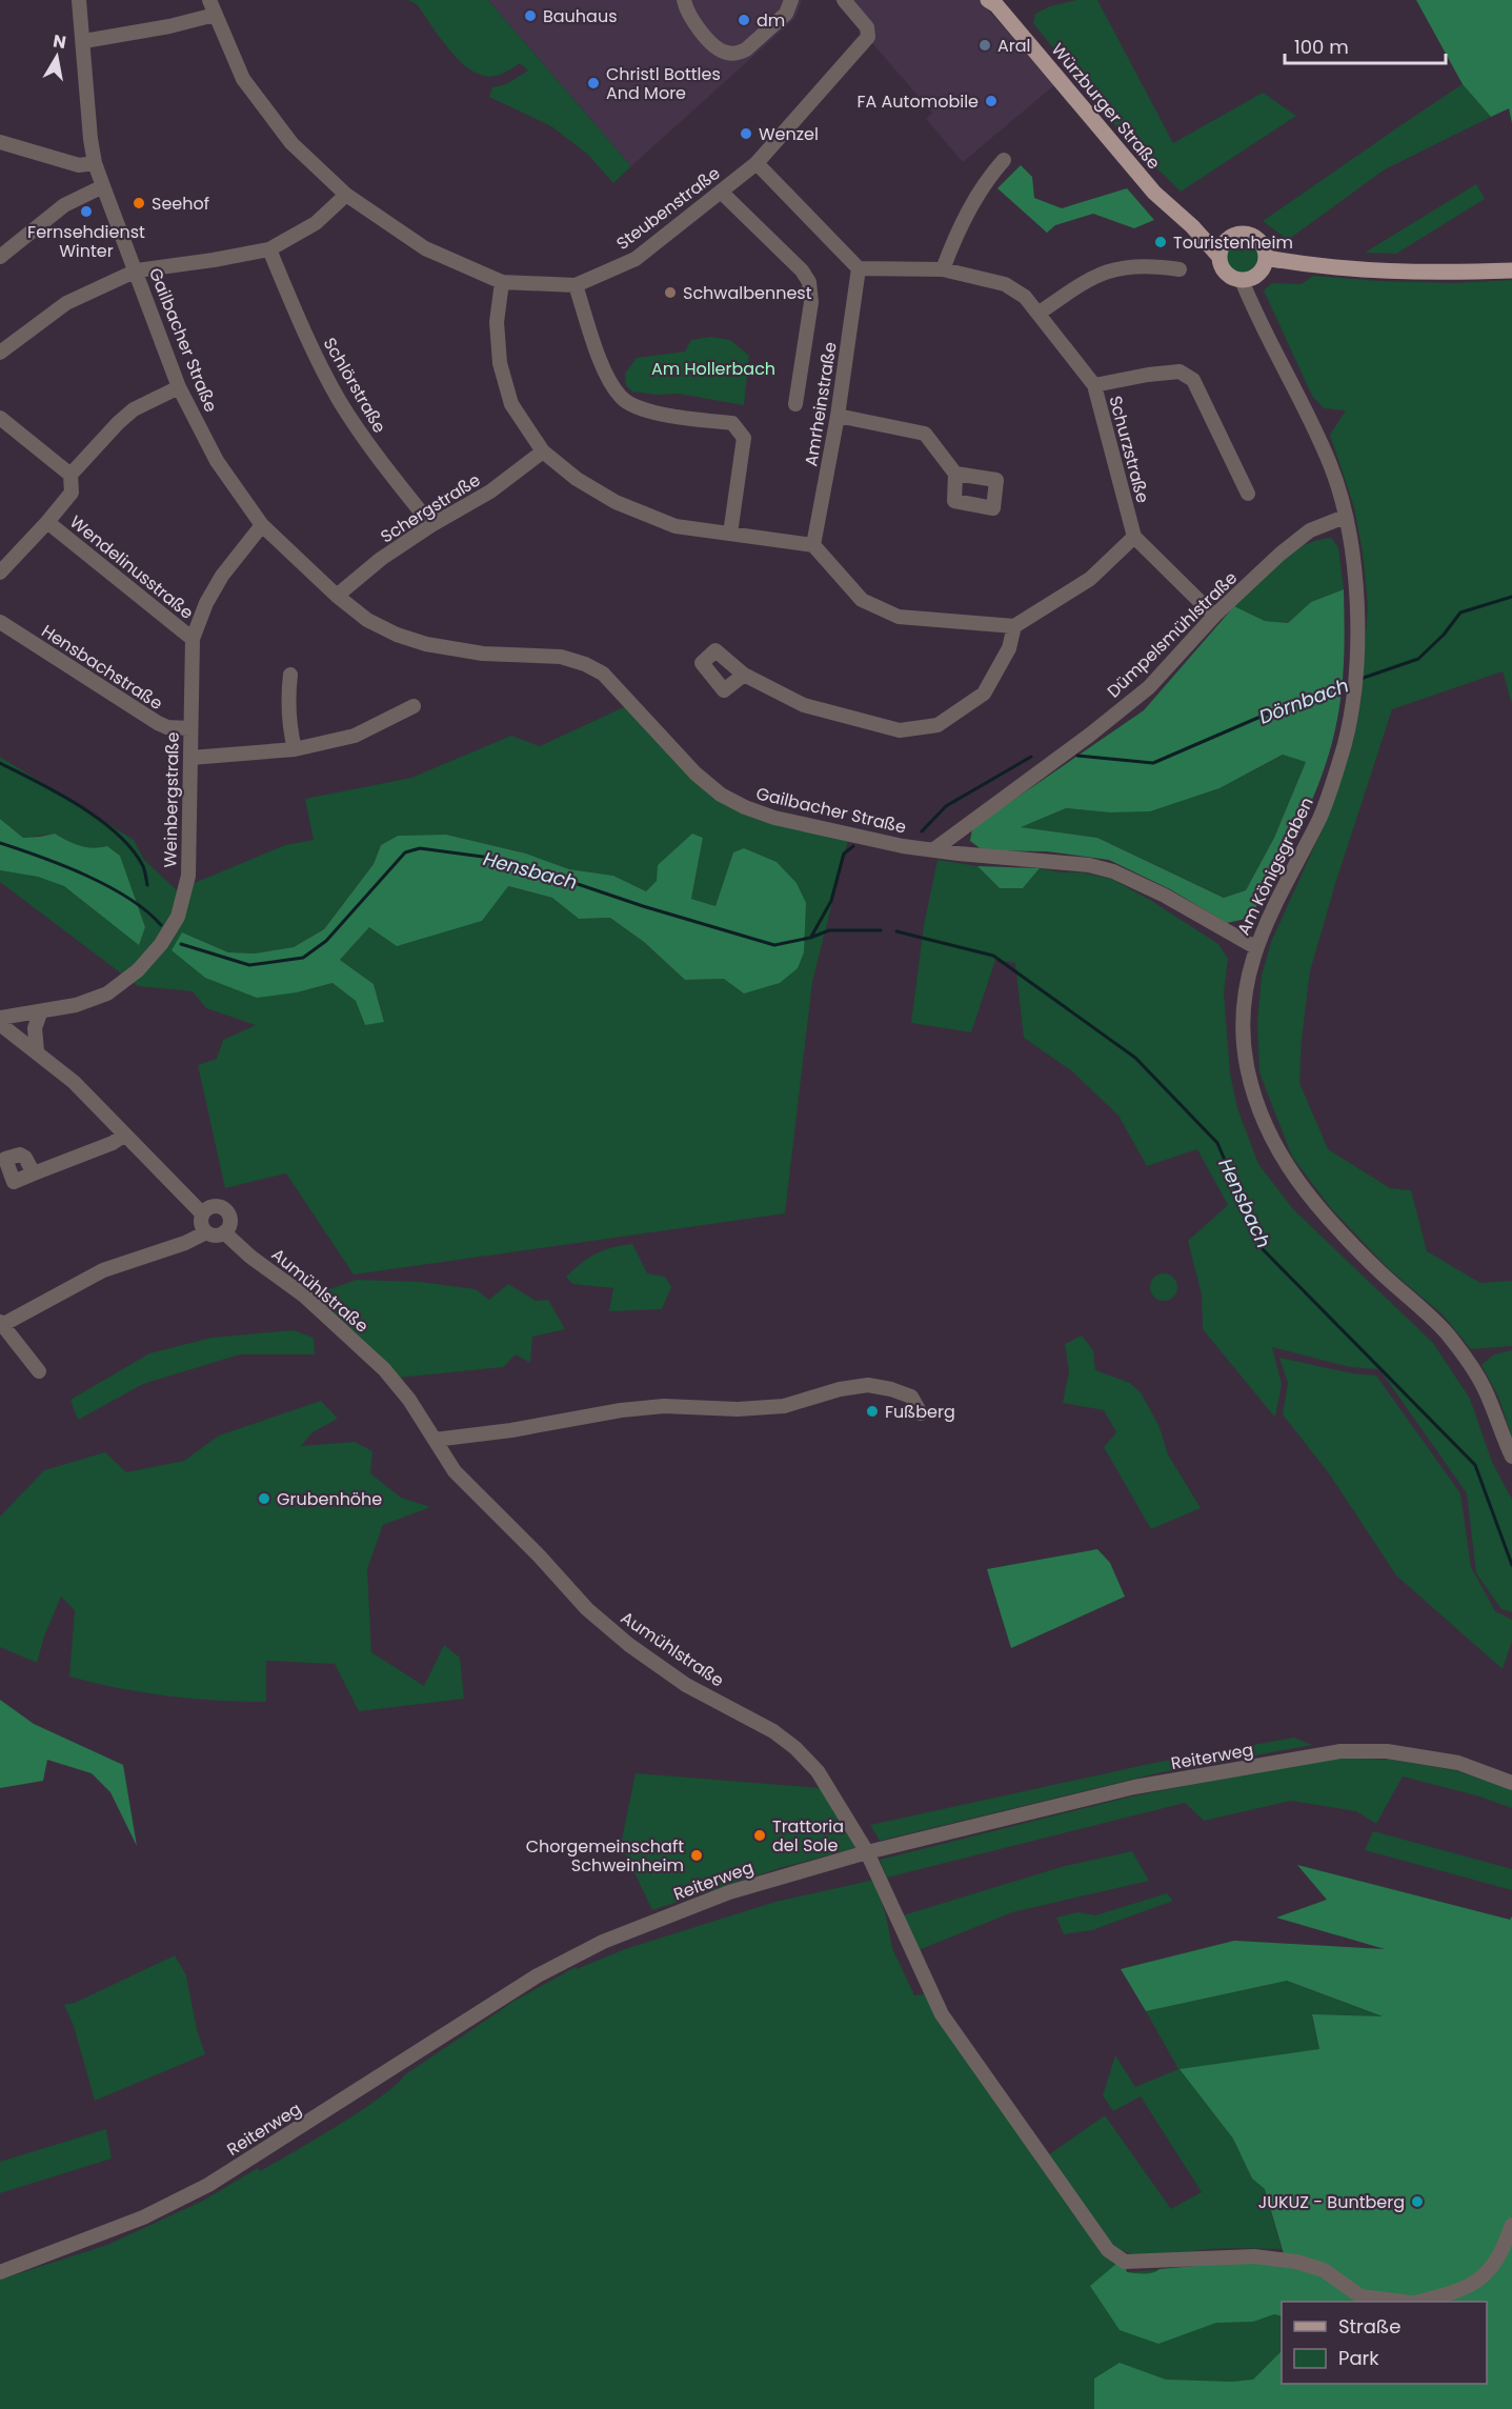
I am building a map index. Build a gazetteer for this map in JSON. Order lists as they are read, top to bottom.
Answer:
{
  "streets": {
    "main road": ["Würzburger Straße"],
    "street": [
      "Steubenstraße",
      "Gailbacher Straße",
      "Schlörstraße",
      "Amrheinstraße",
      "Schurzstraße",
      "Schergstraße",
      "Wendelinusstraße",
      "Dümpelsmühlstraße",
      "Hensbachstraße",
      "Weinbergstraße",
      "Am Königsgraben",
      "Aumühlstraße",
      "Reiterweg"
    ]
  },
  "crossings": [
    ["Würzburger Straße", "Am Königsgraben"],
    ["Gailbacher Straße", "Schergstraße"],
    ["Gailbacher Straße", "Dümpelsmühlstraße"],
    ["Gailbacher Straße", "Weinbergstraße"],
    ["Gailbacher Straße", "Am Königsgraben"],
    ["Schlörstraße", "Schergstraße"],
    ["Amrheinstraße", "Schurzstraße"],
    ["Wendelinusstraße", "Weinbergstraße"],
    ["Dümpelsmühlstraße", "Am Königsgraben"],
    ["Hensbachstraße", "Weinbergstraße"],
    ["Aumühlstraße", "Reiterweg"]
  ],
  "water": ["Dörnbach", "Hensbach"],
  "parks": ["Am Hollerbach"],
  "places": [
    "Bauhaus",
    "dm",
    "Aral",
    "Christl Bottles And More",
    "FA Automobile",
    "Wenzel",
    "Seehof",
    "Fernsehdienst Winter",
    "Touristenheim",
    "Schwalbennest",
    "Fußberg",
    "Grubenhöhe",
    "Trattoria del Sole",
    "Chorgemeinschaft Schweinheim",
    "JUKUZ - Buntberg"
  ],
  "legend": ["Straße", "Park"],
  "scale_bar": "100 m",
  "north": "top"
}
